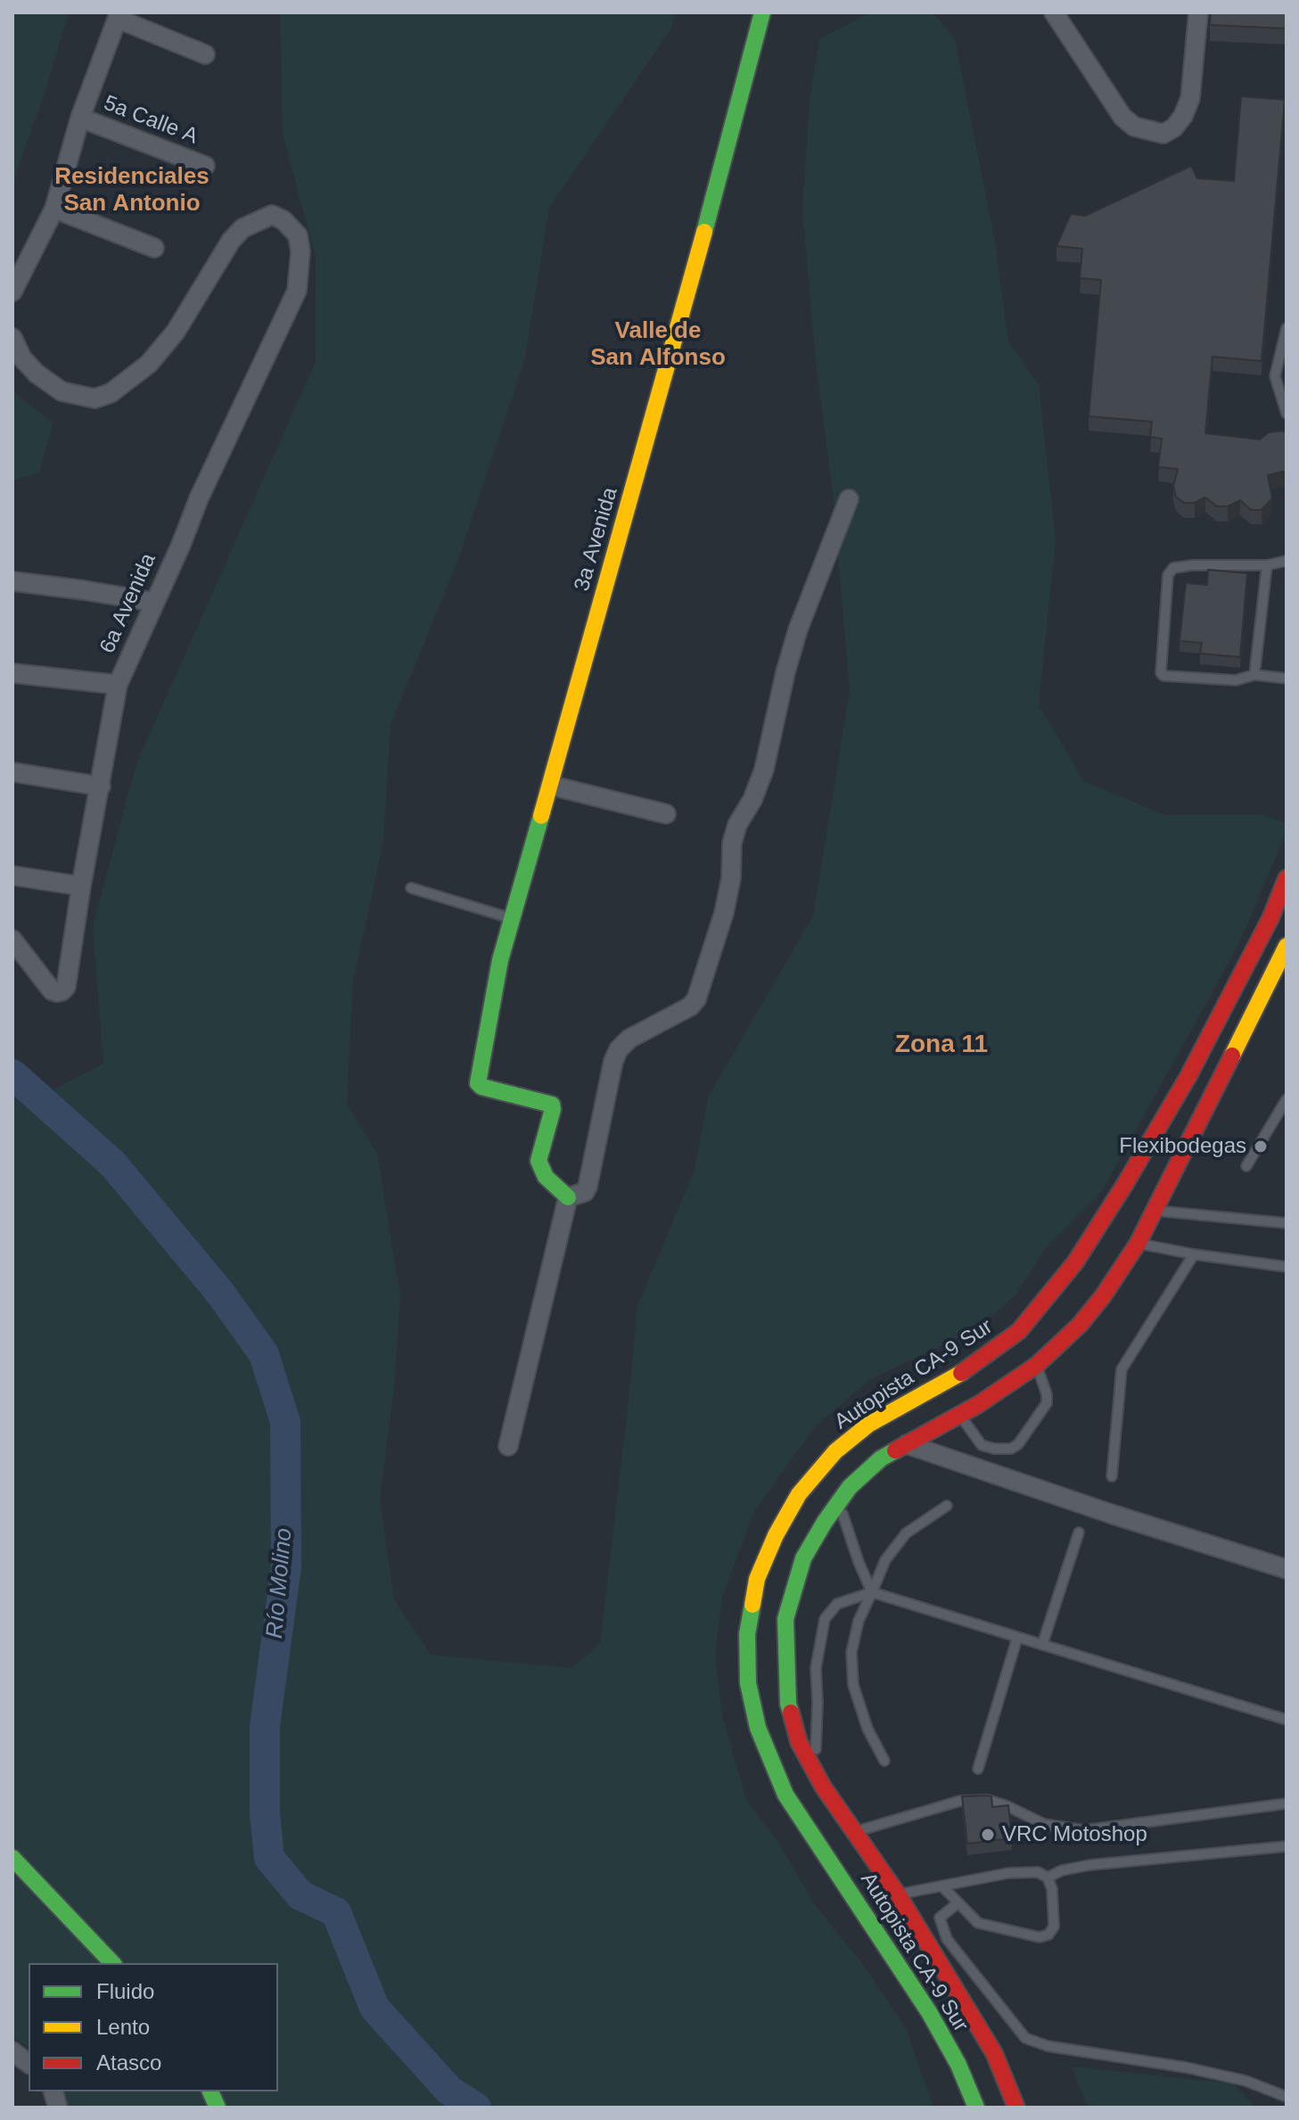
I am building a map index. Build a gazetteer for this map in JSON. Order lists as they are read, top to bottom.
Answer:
{
  "streets": {
    "main road": ["3a Avenida", "Autopista CA-9 Sur"],
    "street": ["5a Calle A", "6a Avenida"]
  },
  "districts": ["Residenciales San Antonio", "Valle de San Alfonso", "Zona 11"],
  "water": ["Río Molino"],
  "places": ["Flexibodegas", "VRC Motoshop"],
  "legend": ["Fluido", "Lento", "Atasco"]
}
